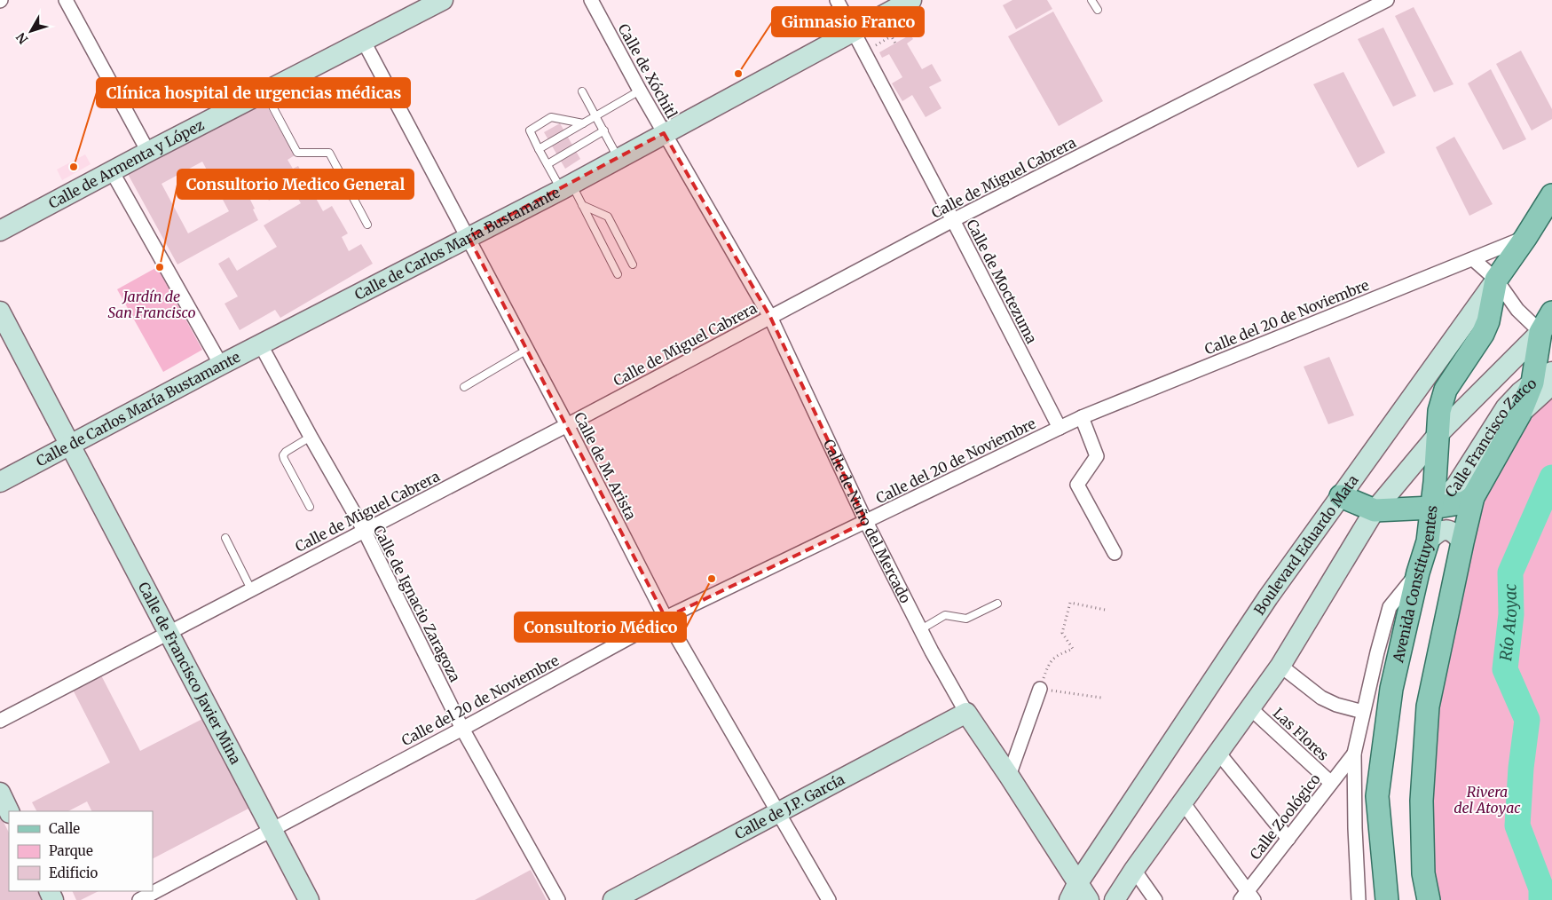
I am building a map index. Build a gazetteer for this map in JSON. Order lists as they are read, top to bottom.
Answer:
{
  "streets": {
    "main road": ["Boulevard Eduardo Mata", "Avenida Constituyentes"],
    "street": [
      "Calle de Xóchitl",
      "Calle de Armenta y López",
      "Calle de Miguel Cabrera",
      "Calle de Carlos María Bustamante",
      "Calle de Moctezuma",
      "Calle del 20 de Noviembre",
      "Calle Francisco Zarco",
      "Calle de M. Arista",
      "Calle de Nuño del Mercado",
      "Calle de Ignacio Zaragoza",
      "Calle de Francisco Javier Mina",
      "Las Flores",
      "Calle de J.P. García",
      "Calle Zoológico"
    ]
  },
  "crossings": [
    ["Calle de Xóchitl", "Calle de Carlos María Bustamante"],
    ["Calle de Xóchitl", "Calle de Nuño del Mercado"],
    ["Calle de Armenta y López", "Calle de M. Arista"],
    ["Calle de Miguel Cabrera", "Calle de Moctezuma"],
    ["Calle de Miguel Cabrera", "Calle de M. Arista"],
    ["Calle de Miguel Cabrera", "Calle de Nuño del Mercado"],
    ["Calle de Miguel Cabrera", "Calle de Ignacio Zaragoza"],
    ["Calle de Miguel Cabrera", "Calle de Francisco Javier Mina"],
    ["Calle de Carlos María Bustamante", "Calle de Moctezuma"],
    ["Calle de Carlos María Bustamante", "Calle de M. Arista"],
    ["Calle de Carlos María Bustamante", "Calle de Nuño del Mercado"],
    ["Calle de Carlos María Bustamante", "Calle de Ignacio Zaragoza"],
    ["Calle de Carlos María Bustamante", "Calle de Francisco Javier Mina"],
    ["Calle de Moctezuma", "Calle del 20 de Noviembre"],
    ["Calle del 20 de Noviembre", "Calle de M. Arista"],
    ["Calle del 20 de Noviembre", "Calle de Nuño del Mercado"],
    ["Calle del 20 de Noviembre", "Boulevard Eduardo Mata"],
    ["Calle del 20 de Noviembre", "Calle de Ignacio Zaragoza"],
    ["Calle del 20 de Noviembre", "Calle de Francisco Javier Mina"],
    ["Calle Francisco Zarco", "Avenida Constituyentes"],
    ["Calle de M. Arista", "Calle de J.P. García"],
    ["Calle de Nuño del Mercado", "Boulevard Eduardo Mata"],
    ["Calle de Nuño del Mercado", "Calle de J.P. García"],
    ["Boulevard Eduardo Mata", "Avenida Constituyentes"],
    ["Las Flores", "Calle Zoológico"]
  ],
  "water": ["Río Atoyac"],
  "parks": ["Jardín de San Francisco", "Rivera del Atoyac"],
  "places": [
    "Gimnasio Franco",
    "Clínica hospital de urgencias médicas",
    "Consultorio Medico General",
    "Consultorio Médico"
  ],
  "legend": ["Calle", "Parque", "Edificio"],
  "north": "bottom left"
}
